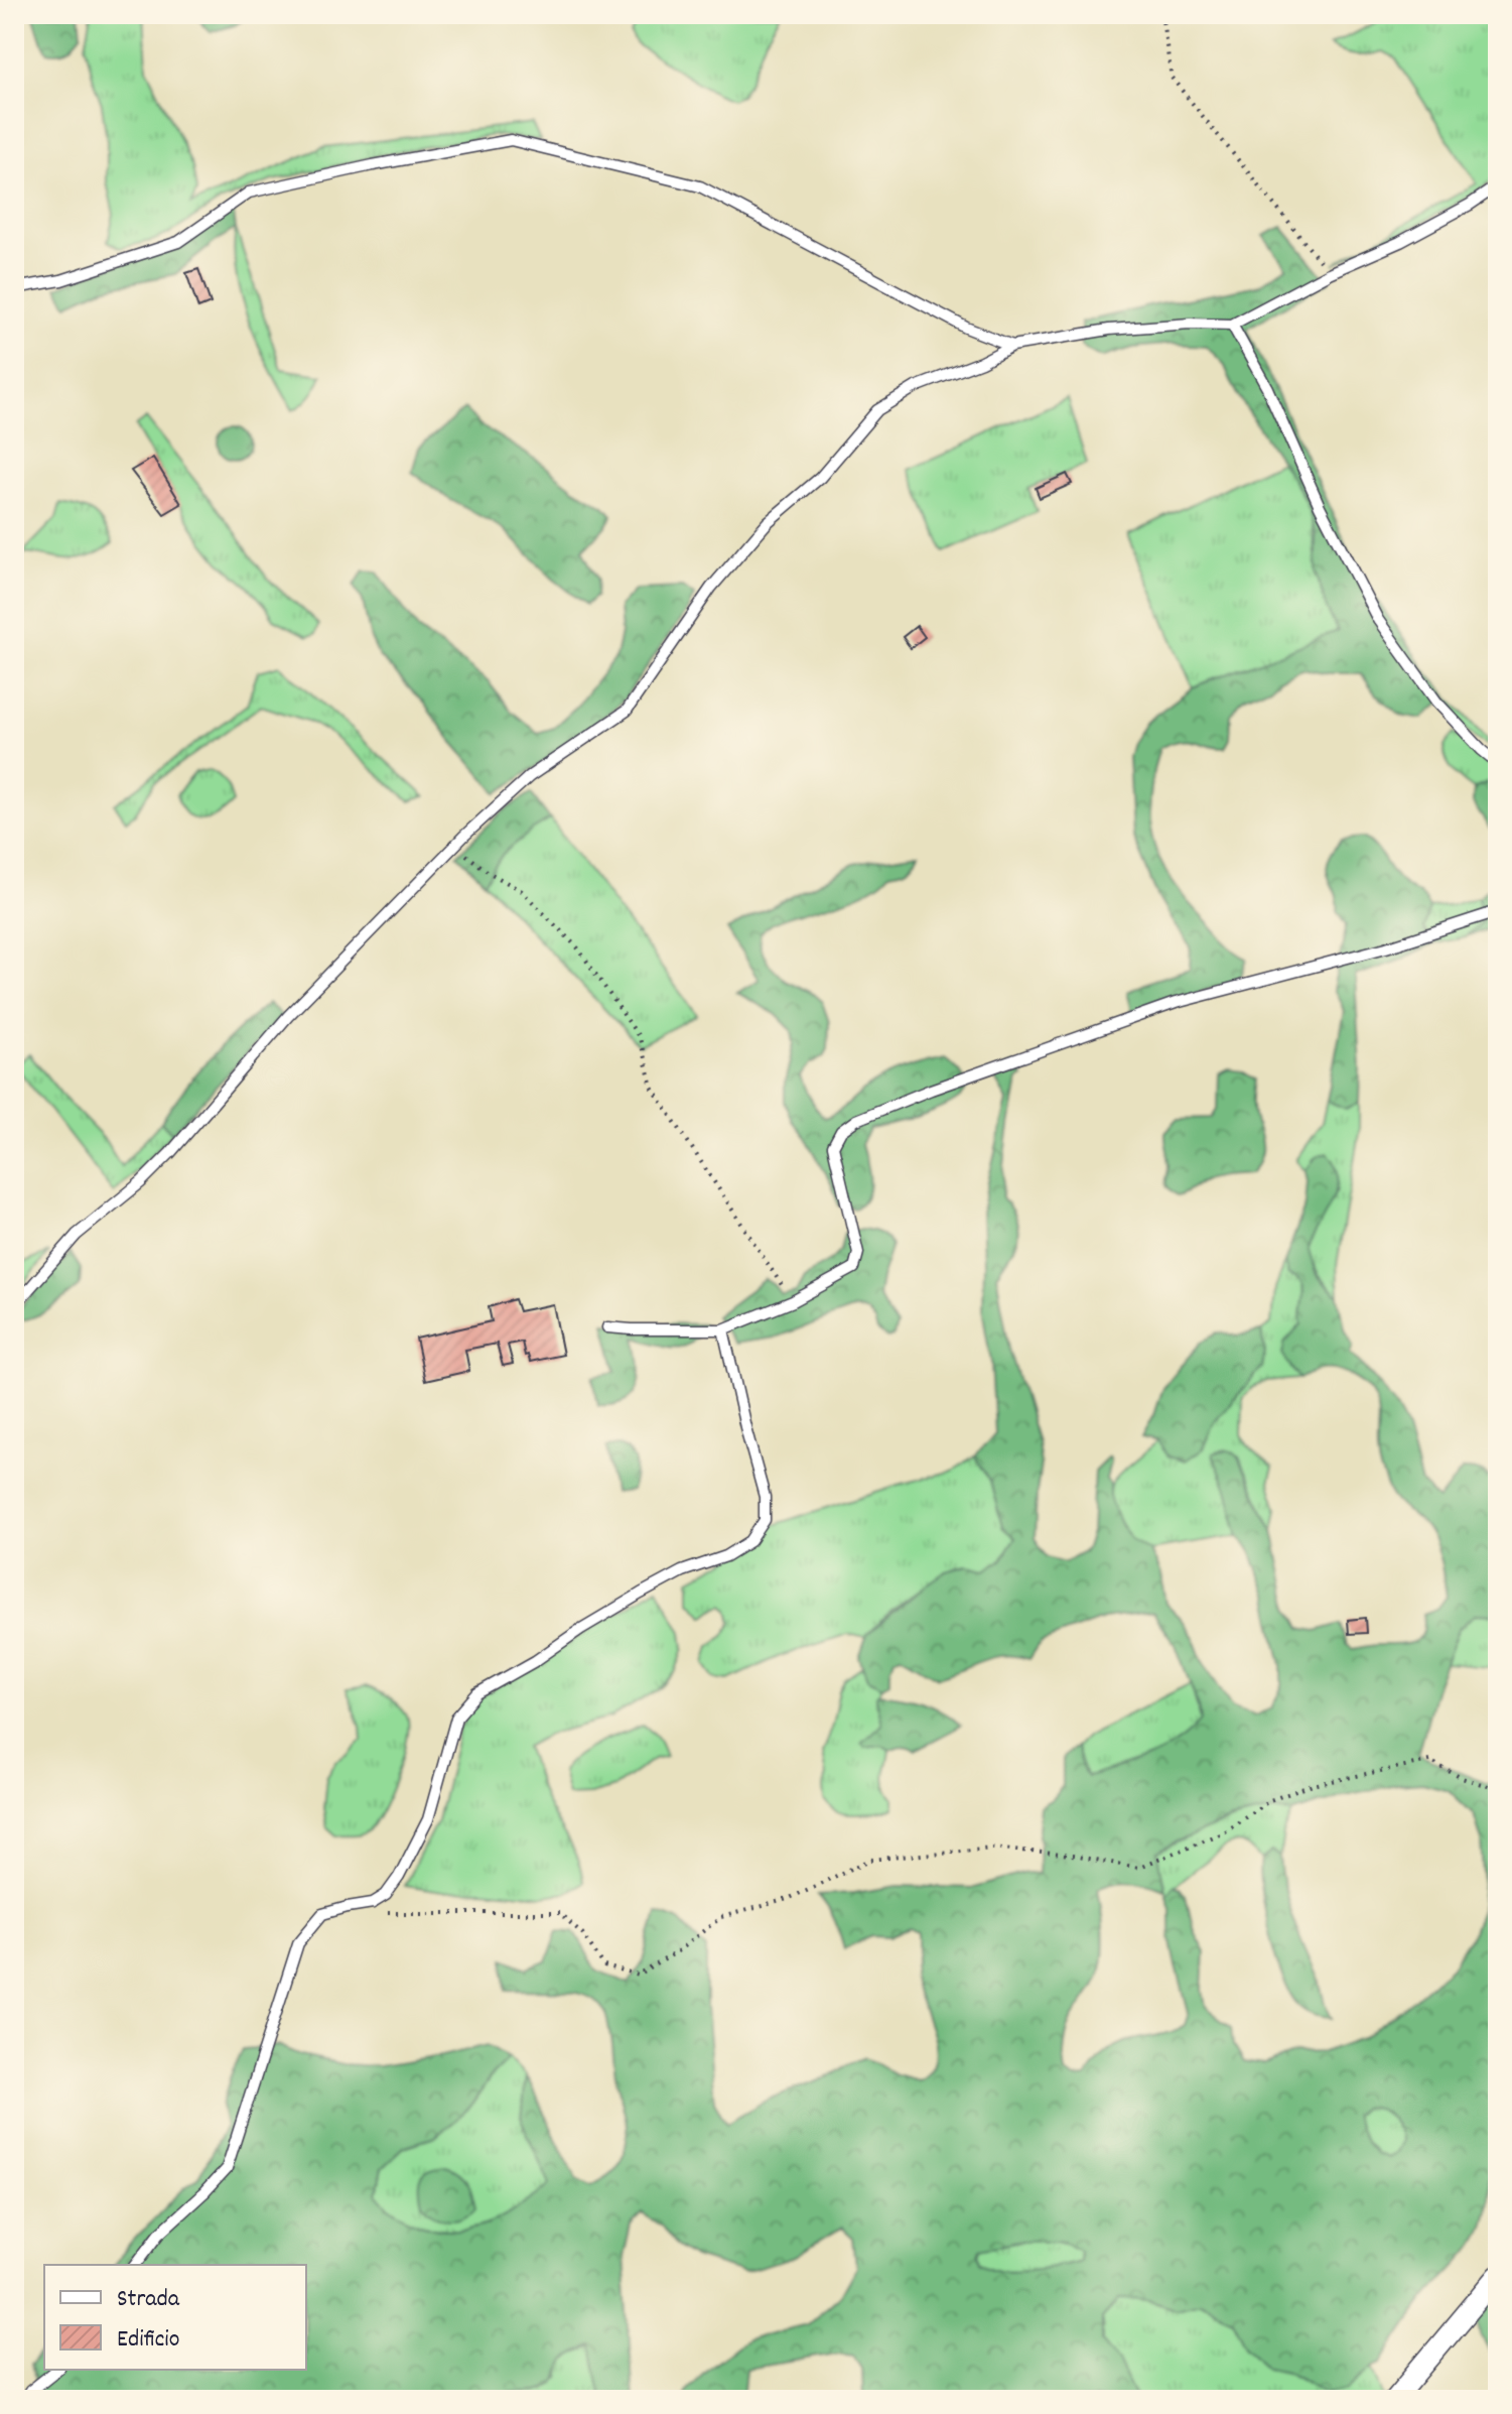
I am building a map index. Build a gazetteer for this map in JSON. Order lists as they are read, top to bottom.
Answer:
{
  "legend": ["Strada", "Edificio"]
}
